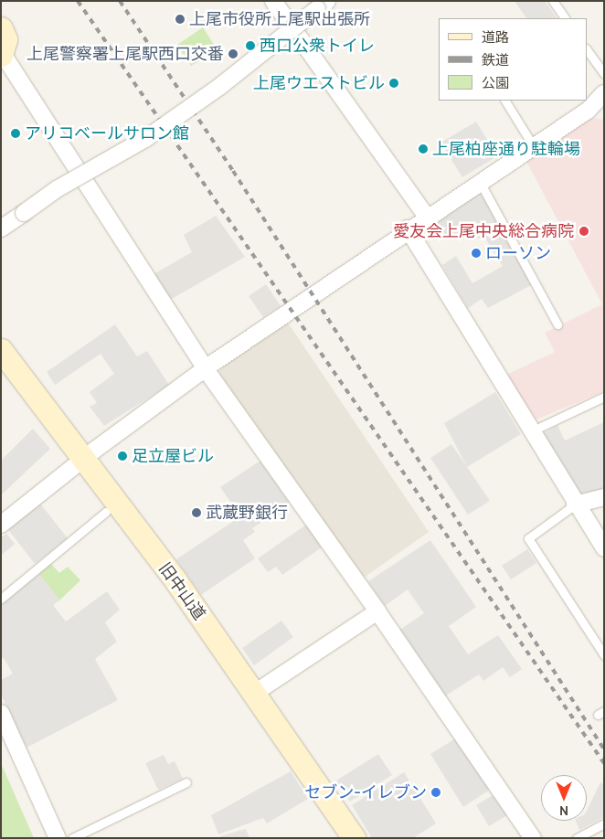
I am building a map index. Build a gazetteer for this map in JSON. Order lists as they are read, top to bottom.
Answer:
{
  "streets": {
    "main road": ["旧中山道"]
  },
  "places": [
    "上尾市役所上尾駅出張所",
    "西口公衆トイレ",
    "上尾警察署上尾駅西口交番",
    "上尾ウエストビル",
    "アリコベールサロン館",
    "上尾柏座通り駐輪場",
    "愛友会上尾中央総合病院",
    "ローソン",
    "足立屋ビル",
    "武蔵野銀行",
    "セブン-イレブン"
  ],
  "legend": ["道路", "鉄道", "公園"],
  "north": "bottom"
}
